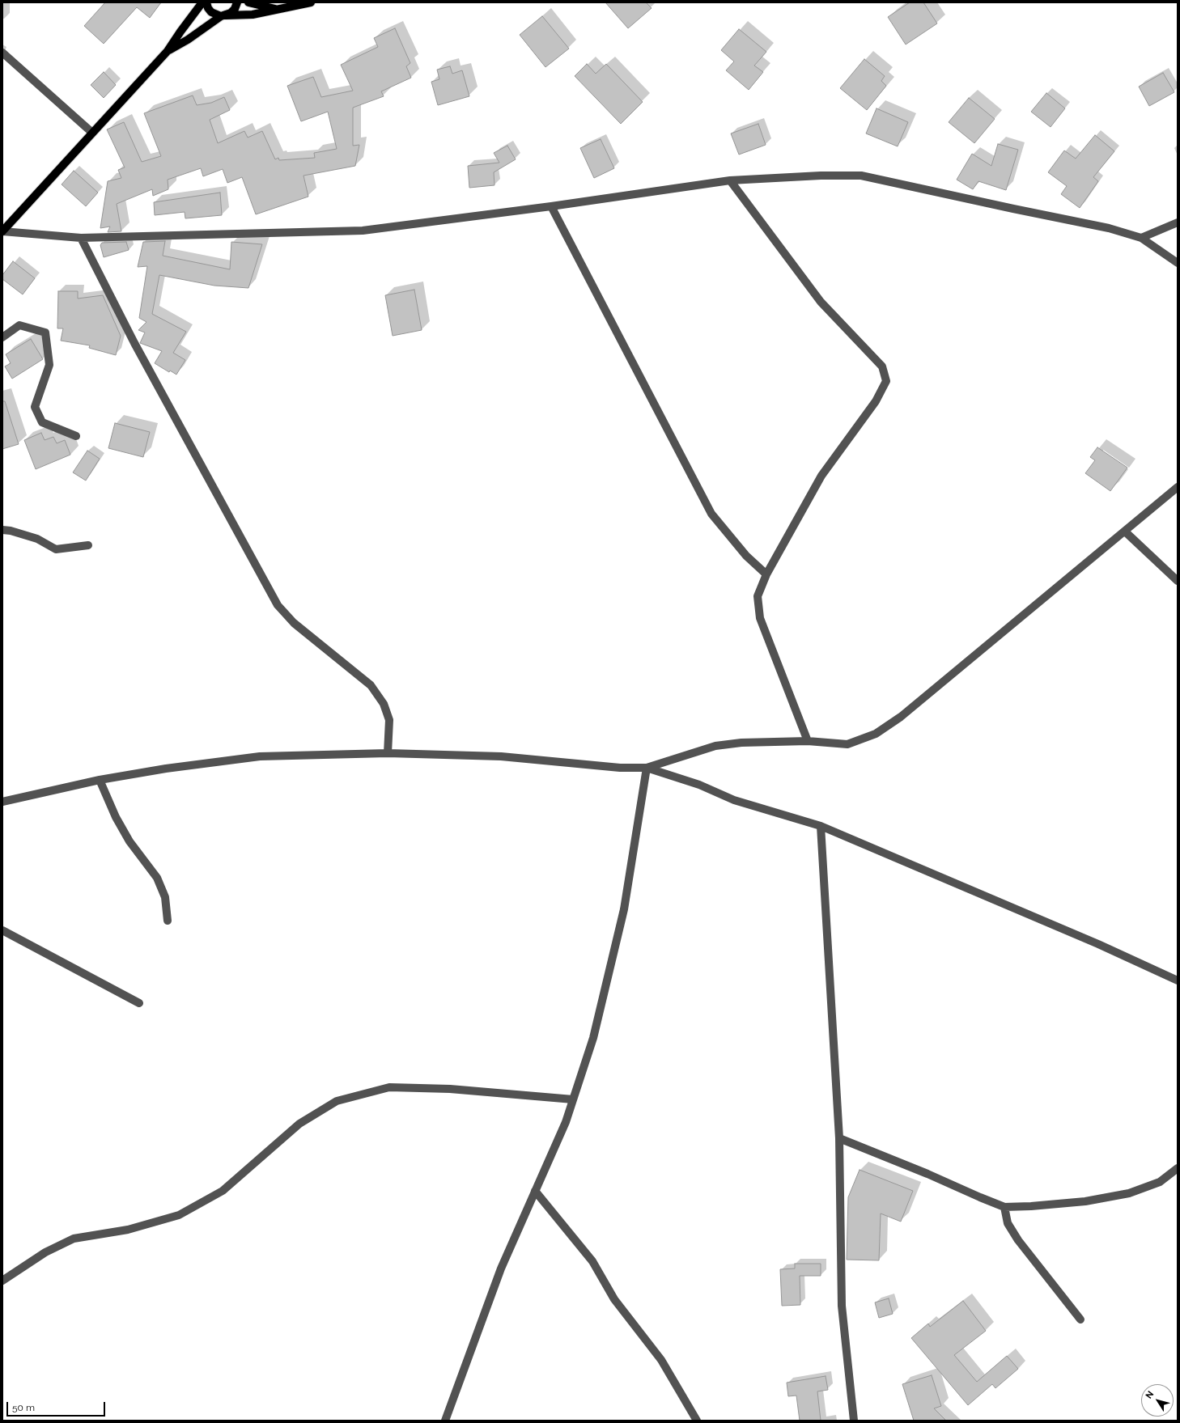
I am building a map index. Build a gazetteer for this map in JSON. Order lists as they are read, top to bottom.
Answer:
{
  "scale_bar": "50 m",
  "north": "top left"
}
